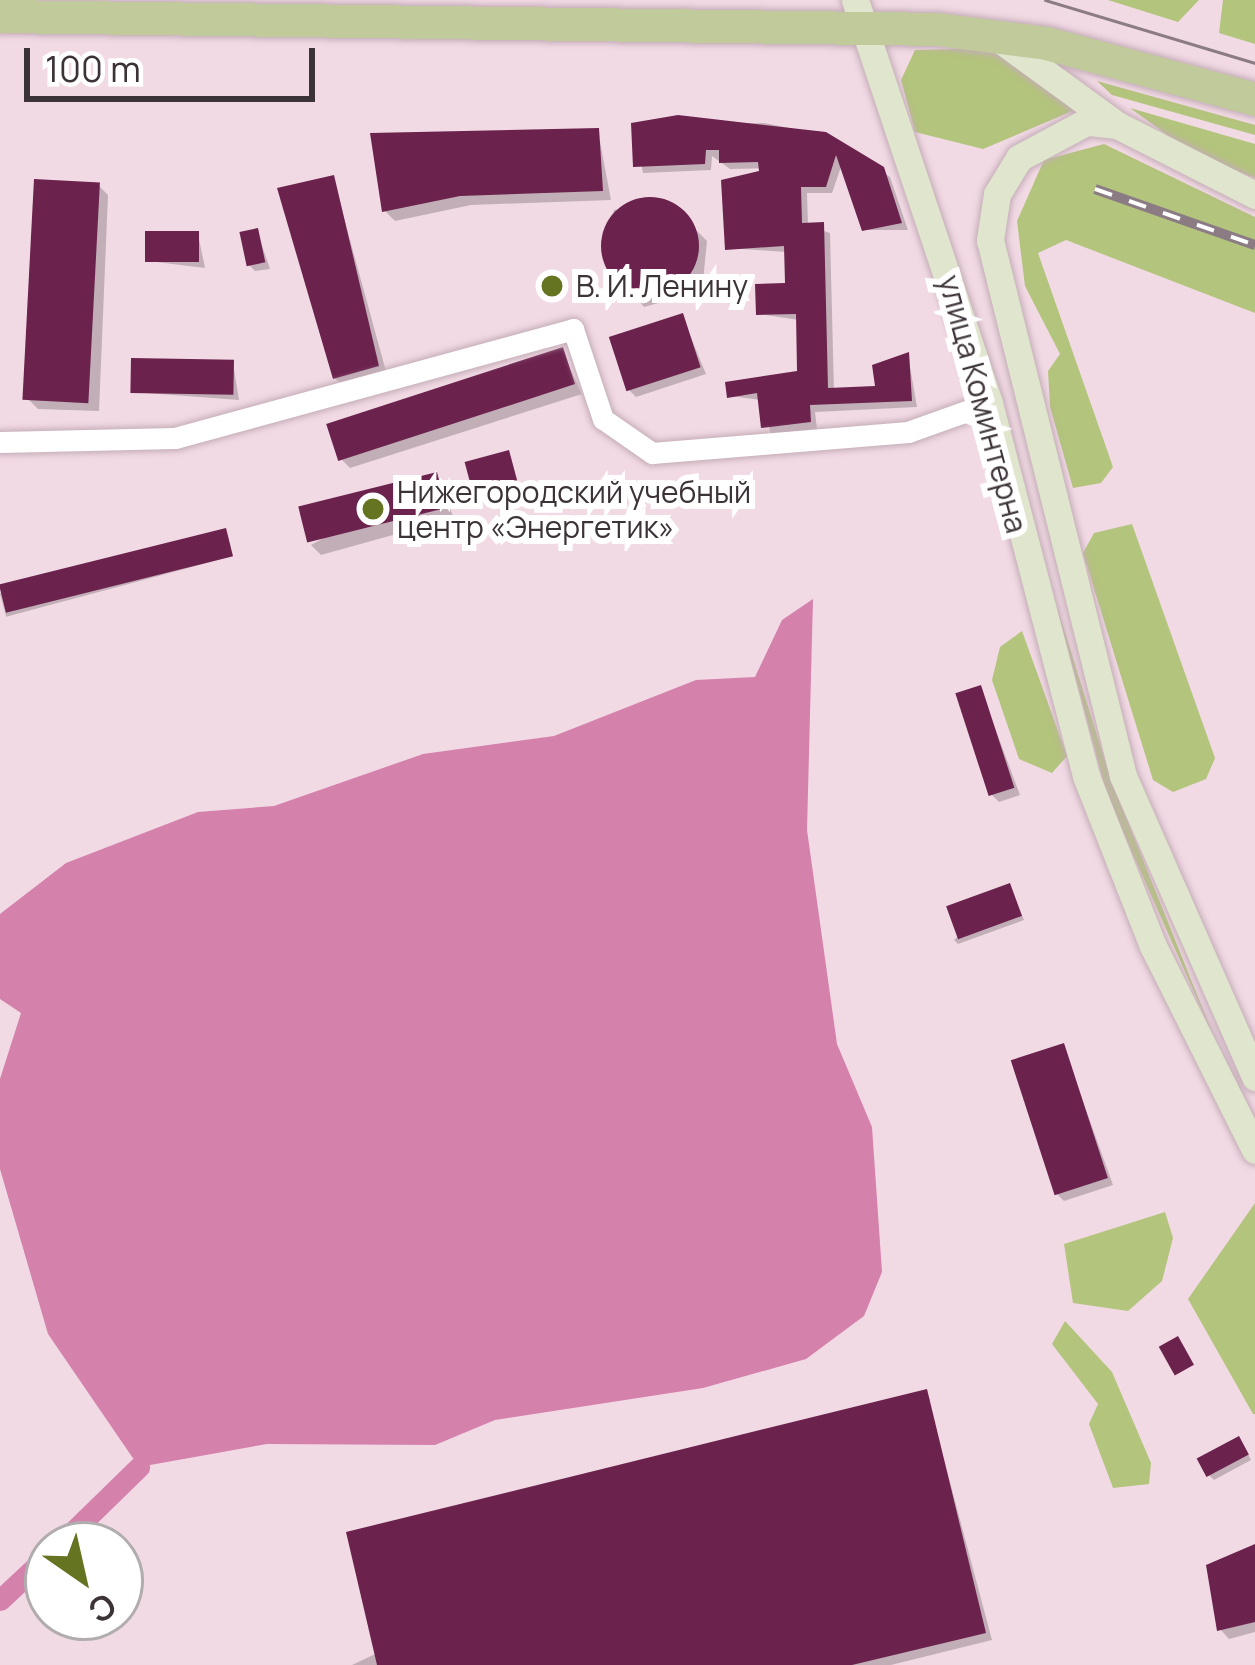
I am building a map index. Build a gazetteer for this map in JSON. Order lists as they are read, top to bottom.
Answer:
{
  "streets": {
    "main road": ["улица Коминтерна"]
  },
  "places": ["В. И. Ленину", "Нижегородский учебный центр «Энергетик»"],
  "scale_bar": "100 m",
  "north": "bottom right"
}
